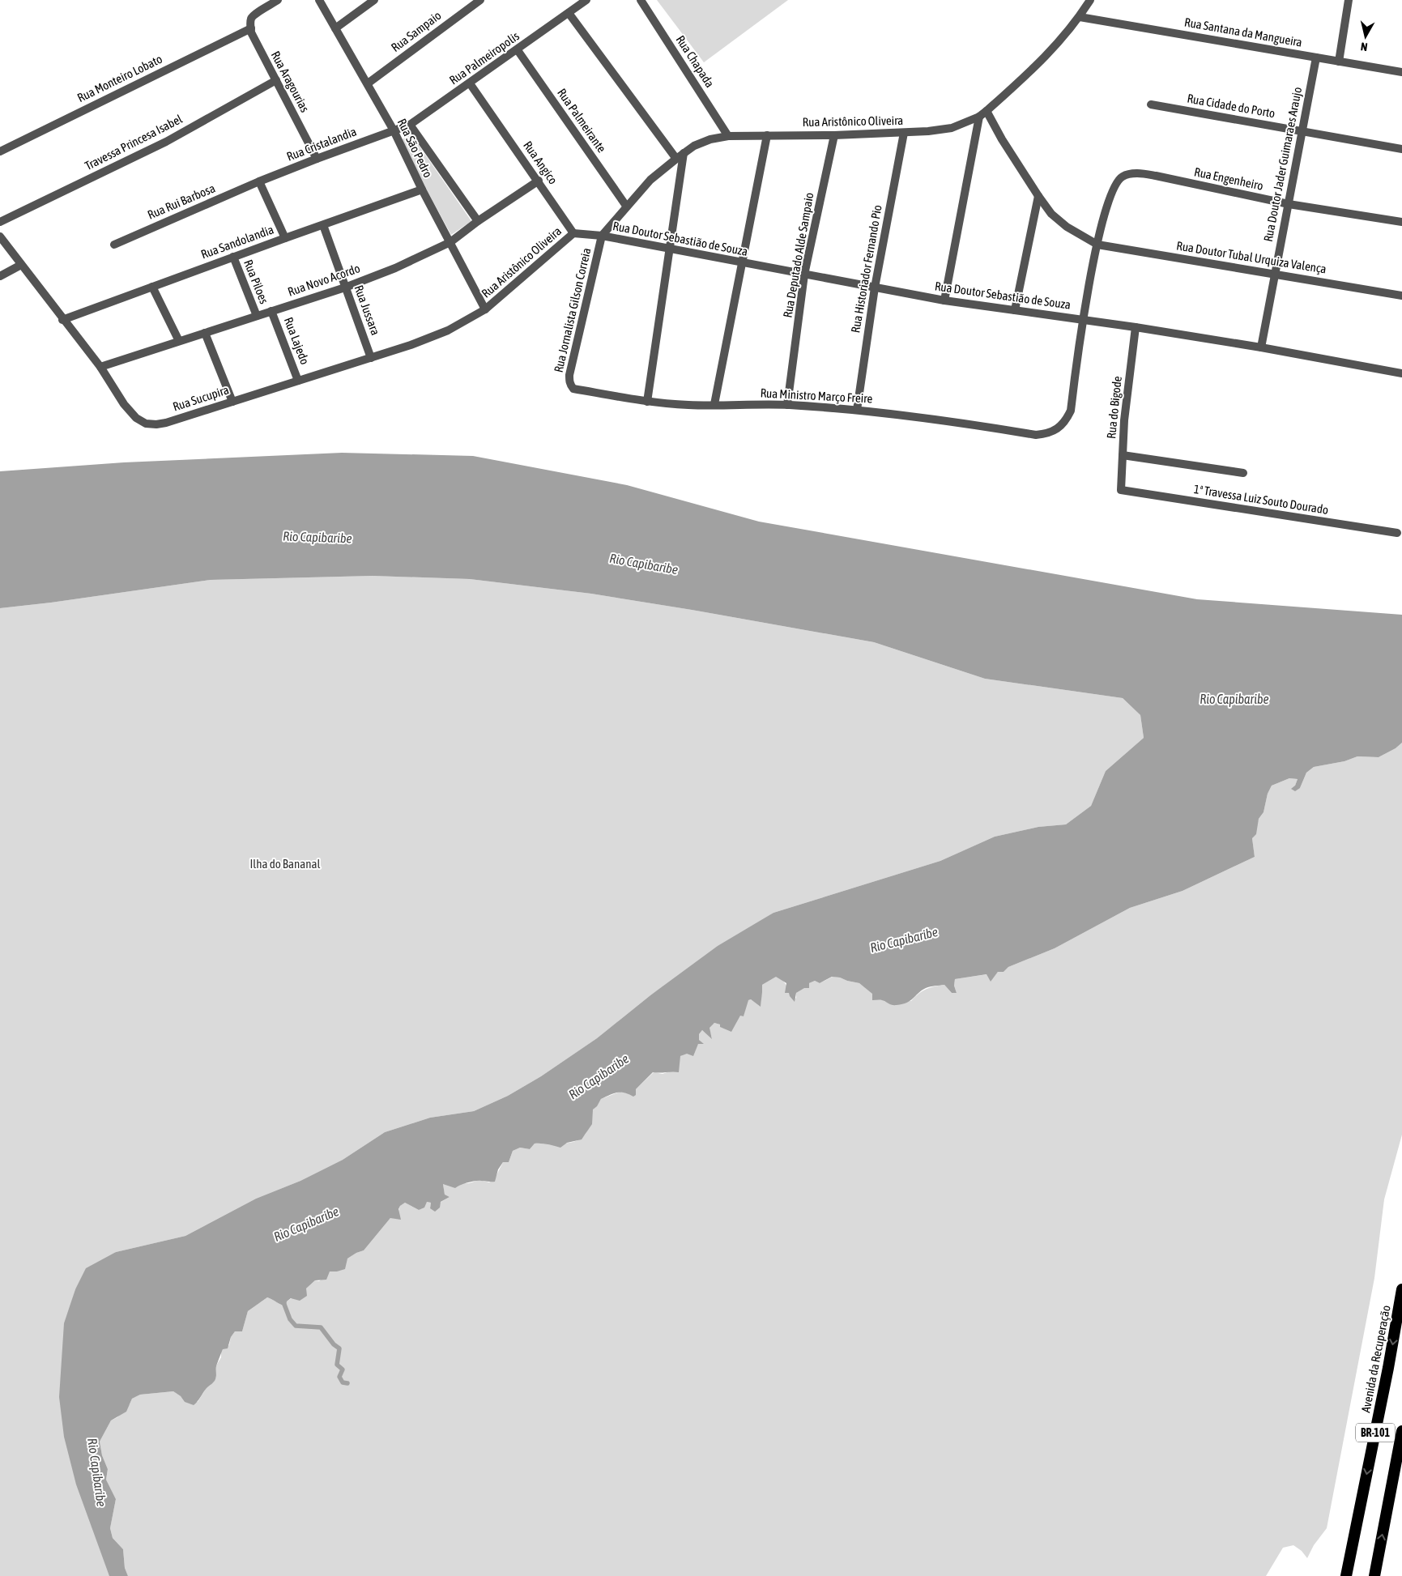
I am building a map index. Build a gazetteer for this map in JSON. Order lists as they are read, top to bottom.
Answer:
{
  "streets": {
    "highway": ["Avenida da Recuperação", "BR-101"],
    "street": [
      "Rua Sampaio",
      "Rua Santana da Mangueira",
      "Rua Palmeiropolis",
      "Rua Chapada",
      "Rua Monteiro Lobato",
      "Rua Aragourias",
      "Rua Cidade do Porto",
      "Rua Palmeirante",
      "Rua Aristônico Oliveira",
      "Travessa Princesa Isabel",
      "Rua Cristalandia",
      "Rua São Pedro",
      "Rua Angico",
      "Rua Doutor Jader Guimaraes Araujo",
      "Rua Engenheiro",
      "Rua Rui Barbosa",
      "Rua Doutor Sebastião de Souza",
      "Rua Sandolandia",
      "Rua Deputado Alde Sampaio",
      "Rua Doutor Tubal Urquiza Valença",
      "Rua Historiador Fernando Pio",
      "Rua Novo Acordo",
      "Rua Piloes",
      "Rua Jussara",
      "Rua Jornalista Gilson Correia",
      "Rua Lajedo",
      "Rua Ministro Março Freire",
      "Rua Sucupira",
      "Rua do Bigode",
      "1ª Travessa Luiz Souto Dourado"
    ]
  },
  "crossings": [
    ["Rua Sampaio", "Rua São Pedro"],
    ["Rua Santana da Mangueira", "Rua Aristônico Oliveira"],
    ["Rua Santana da Mangueira", "Rua Doutor Jader Guimaraes Araujo"],
    ["Rua Palmeiropolis", "Rua Palmeirante"],
    ["Rua Palmeiropolis", "Rua Cristalandia"],
    ["Rua Palmeiropolis", "Rua São Pedro"],
    ["Rua Palmeiropolis", "Rua Angico"],
    ["Rua Chapada", "Rua Aristônico Oliveira"],
    ["Rua Monteiro Lobato", "Rua Aragourias"],
    ["Rua Aragourias", "Travessa Princesa Isabel"],
    ["Rua Aragourias", "Rua Cristalandia"],
    ["Rua Cidade do Porto", "Rua Doutor Jader Guimaraes Araujo"],
    ["Rua Palmeirante", "Rua Aristônico Oliveira"],
    ["Rua Aristônico Oliveira", "Rua São Pedro"],
    ["Rua Aristônico Oliveira", "Rua Angico"],
    ["Rua Aristônico Oliveira", "Rua Doutor Sebastião de Souza"],
    ["Rua Aristônico Oliveira", "Rua Deputado Alde Sampaio"],
    ["Rua Aristônico Oliveira", "Rua Historiador Fernando Pio"],
    ["Rua Aristônico Oliveira", "Rua Jornalista Gilson Correia"],
    ["Rua Aristônico Oliveira", "Rua Sucupira"],
    ["Rua Cristalandia", "Rua São Pedro"],
    ["Rua Cristalandia", "Rua Rui Barbosa"],
    ["Rua São Pedro", "Rua Sandolandia"],
    ["Rua São Pedro", "Rua Novo Acordo"],
    ["Rua São Pedro", "Rua Sucupira"],
    ["Rua Angico", "Rua Novo Acordo"],
    ["Rua Doutor Jader Guimaraes Araujo", "Rua Engenheiro"],
    ["Rua Doutor Jader Guimaraes Araujo", "Rua Doutor Sebastião de Souza"],
    ["Rua Doutor Jader Guimaraes Araujo", "Rua Doutor Tubal Urquiza Valença"],
    ["Rua Engenheiro", "Rua Doutor Tubal Urquiza Valença"],
    ["Rua Doutor Sebastião de Souza", "Rua Deputado Alde Sampaio"],
    ["Rua Doutor Sebastião de Souza", "Rua Historiador Fernando Pio"],
    ["Rua Doutor Sebastião de Souza", "Rua Jornalista Gilson Correia"],
    ["Rua Doutor Sebastião de Souza", "Rua Ministro Março Freire"],
    ["Rua Doutor Sebastião de Souza", "Rua do Bigode"],
    ["Rua Sandolandia", "Rua Piloes"],
    ["Rua Sandolandia", "Rua Jussara"],
    ["Rua Sandolandia", "Rua Sucupira"],
    ["Rua Deputado Alde Sampaio", "Rua Ministro Março Freire"],
    ["Rua Historiador Fernando Pio", "Rua Ministro Março Freire"],
    ["Rua Novo Acordo", "Rua Piloes"],
    ["Rua Novo Acordo", "Rua Jussara"],
    ["Rua Novo Acordo", "Rua Lajedo"],
    ["Rua Novo Acordo", "Rua Sucupira"],
    ["Rua Jussara", "Rua Sucupira"],
    ["Rua Jornalista Gilson Correia", "Rua Ministro Março Freire"],
    ["Rua Lajedo", "Rua Sucupira"],
    ["Rua do Bigode", "1ª Travessa Luiz Souto Dourado"]
  ],
  "water": ["Rio Capibaribe"],
  "parks": ["Ilha do Bananal"],
  "north": "bottom"
}
